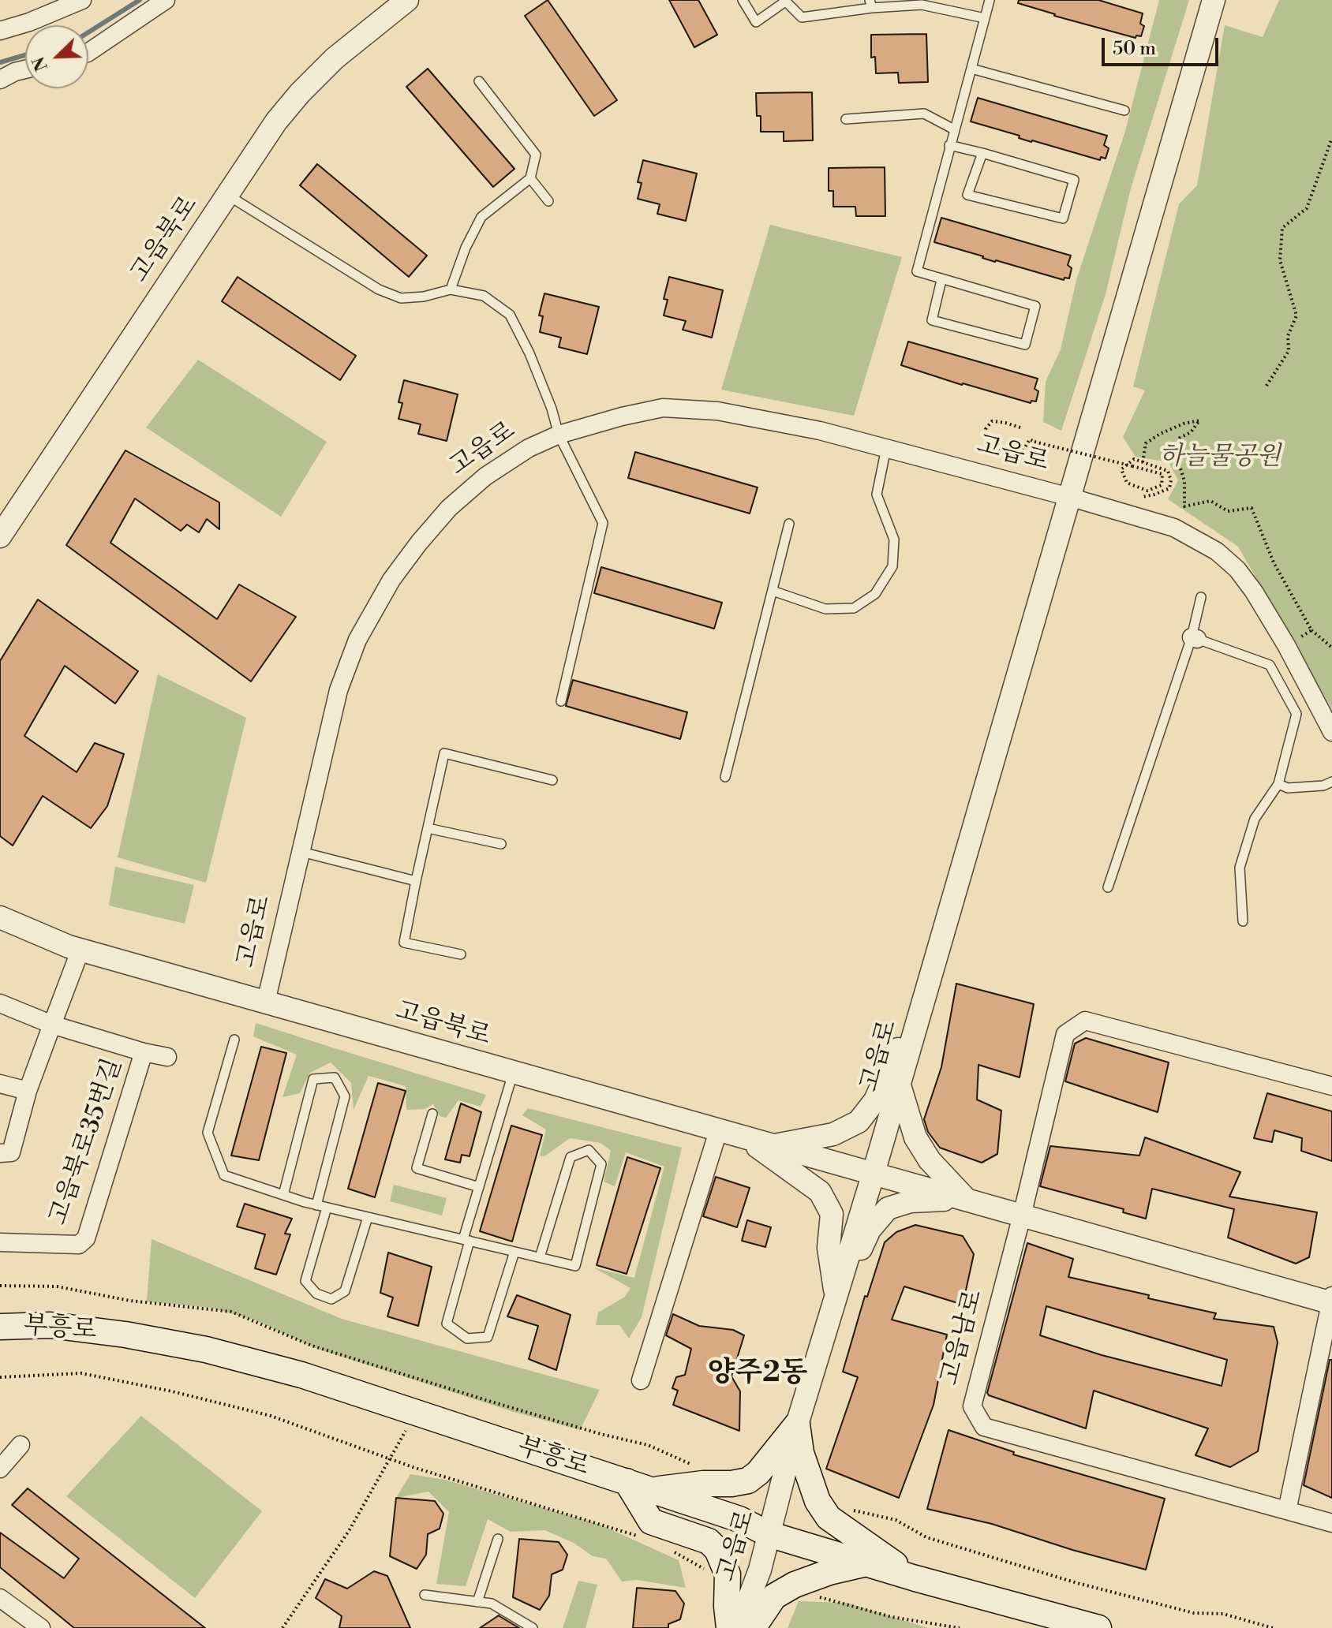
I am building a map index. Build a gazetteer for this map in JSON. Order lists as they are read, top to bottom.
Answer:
{
  "streets": {
    "main road": ["부흥로"],
    "street": [
      "고읍북로",
      "고읍로",
      "고읍북로35번길",
      "고읍남로"
    ]
  },
  "crossings": [
    ["고읍북로", "고읍로"],
    ["고읍로", "부흥로"]
  ],
  "districts": ["양주2동"],
  "parks": ["하늘물공원"],
  "scale_bar": "50 m",
  "north": "bottom left"
}
